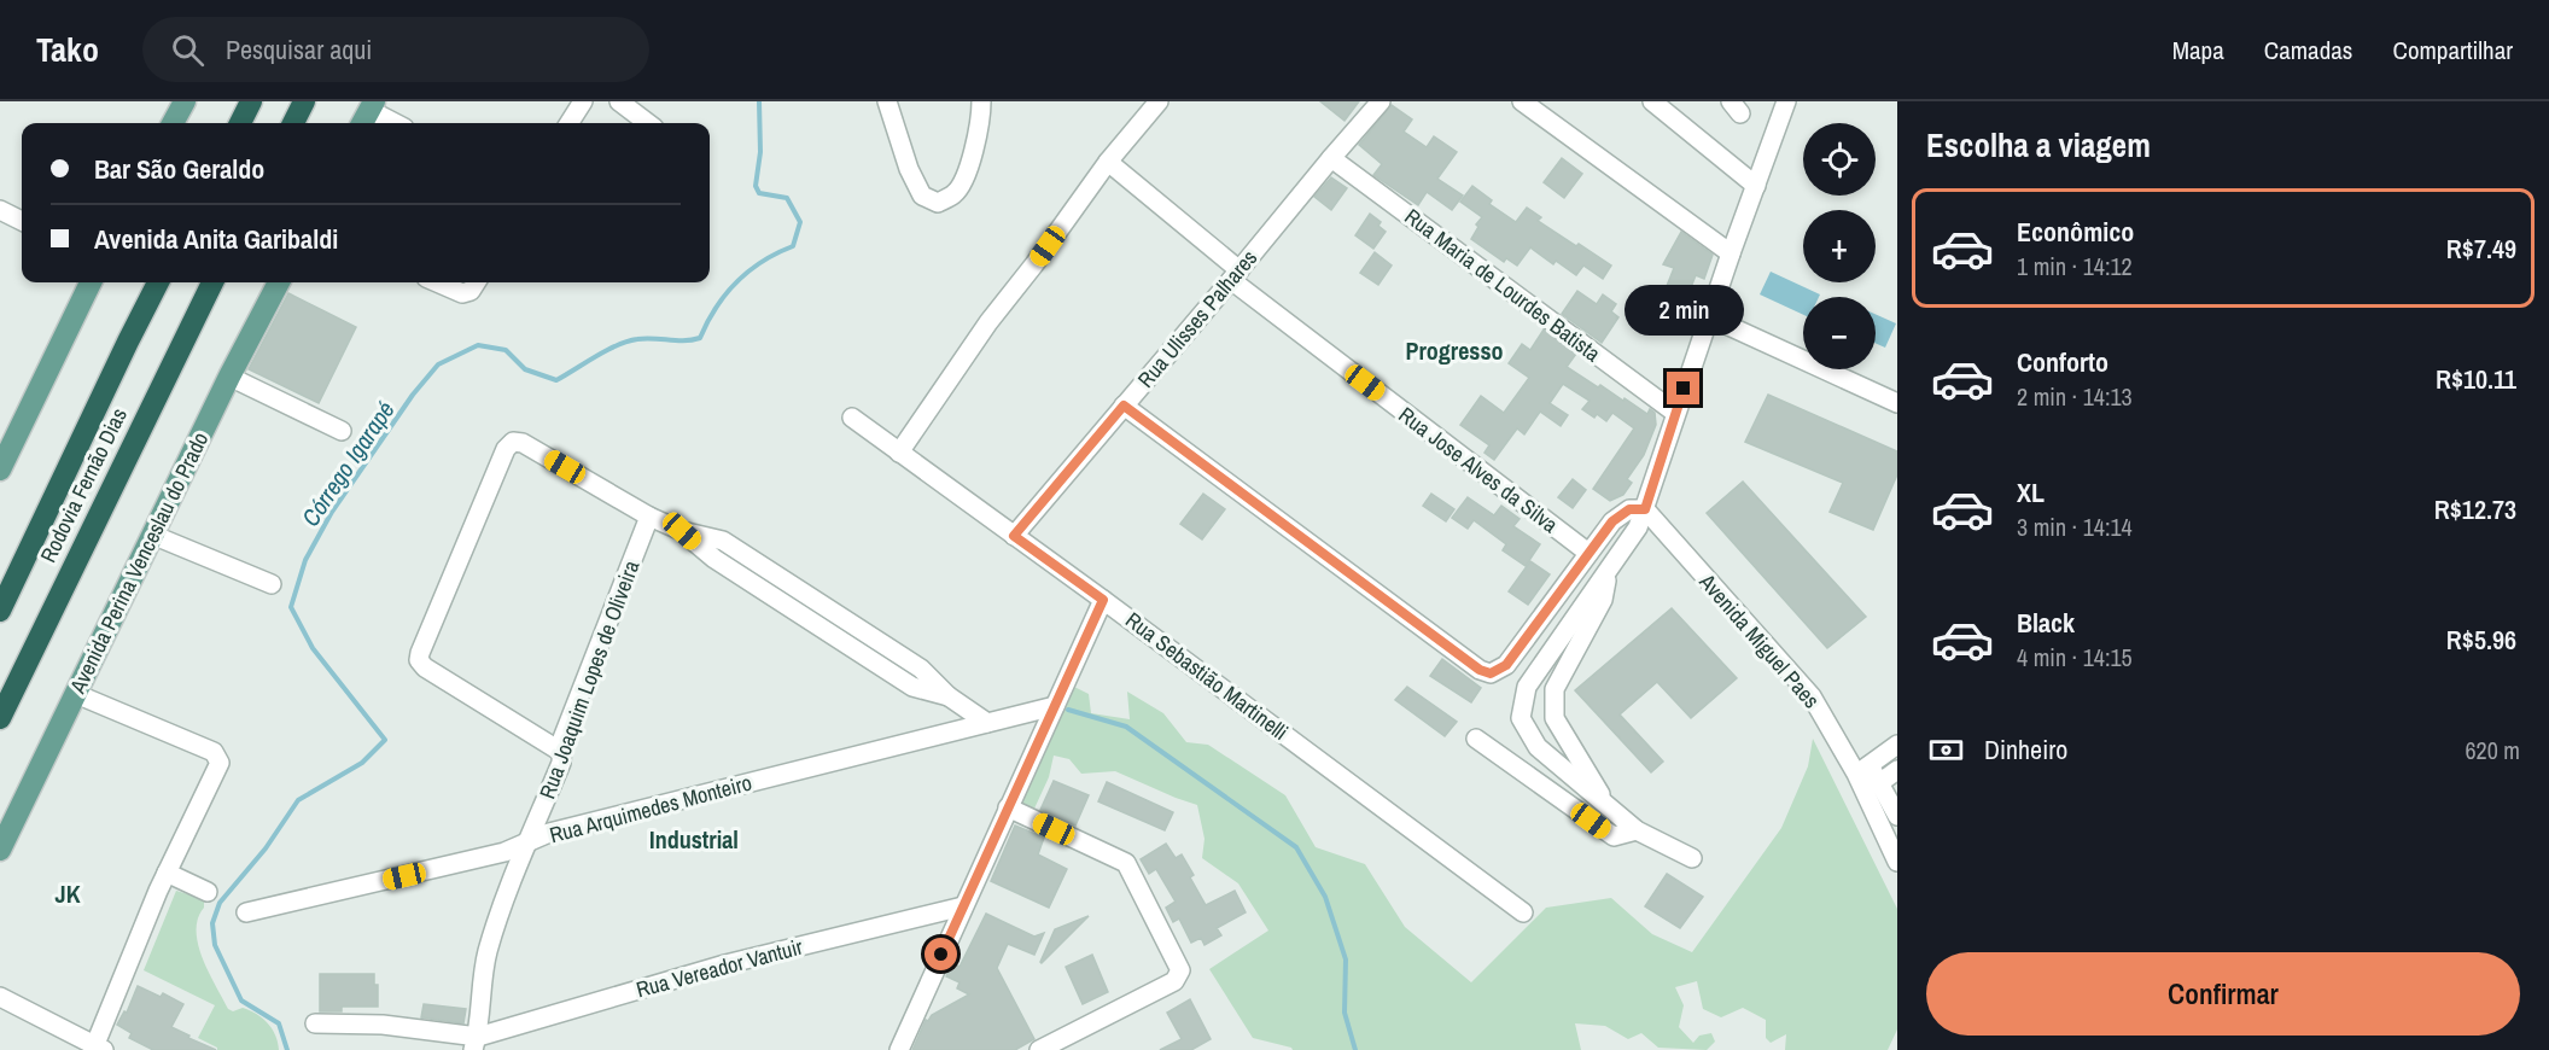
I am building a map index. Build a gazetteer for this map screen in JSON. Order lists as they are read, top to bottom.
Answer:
{
  "streets": {
    "highway": ["Rodovia Fernão Dias"],
    "main road": ["Avenida Perina Venceslau do Prado"],
    "street": [
      "Rua Maria de Lourdes Batista",
      "Rua Ulisses Palhares",
      "Rua Jose Alves da Silva",
      "Avenida Miguel Paes",
      "Rua Sebastião Martinelli",
      "Rua Joaquim Lopes de Oliveira",
      "Rua Arquimedes Monteiro",
      "Rua Vereador Vantuir"
    ]
  },
  "crossings": [
    ["Rua Maria de Lourdes Batista", "Rua Ulisses Palhares"],
    ["Rua Ulisses Palhares", "Rua Jose Alves da Silva"],
    ["Rua Ulisses Palhares", "Rua Sebastião Martinelli"],
    ["Rua Joaquim Lopes de Oliveira", "Rua Arquimedes Monteiro"],
    ["Rua Joaquim Lopes de Oliveira", "Rua Vereador Vantuir"]
  ],
  "districts": ["Progresso", "Industrial", "JK"],
  "water": ["Córrego Igarapé"],
  "page": {
    "header": "Tako",
    "search": "Pesquisar aqui",
    "nav": ["Mapa", "Camadas", "Compartilhar"],
    "heading": "Escolha a viagem",
    "map_buttons": ["+", "−"],
    "banner": ["Bar São Geraldo", "Avenida Anita Garibaldi"],
    "list": [
      {
        "name": "Econômico",
        "note": "1 min · 14:12",
        "value": "R$7.49"
      },
      {
        "name": "Conforto",
        "note": "2 min · 14:13",
        "value": "R$10.11"
      },
      {
        "name": "XL",
        "note": "3 min · 14:14",
        "value": "R$12.73"
      },
      {
        "name": "Black",
        "note": "4 min · 14:15",
        "value": "R$5.96"
      }
    ],
    "bubble": "2 min",
    "pay": ["Dinheiro", "620 m"],
    "buttons": "Confirmar"
  }
}
